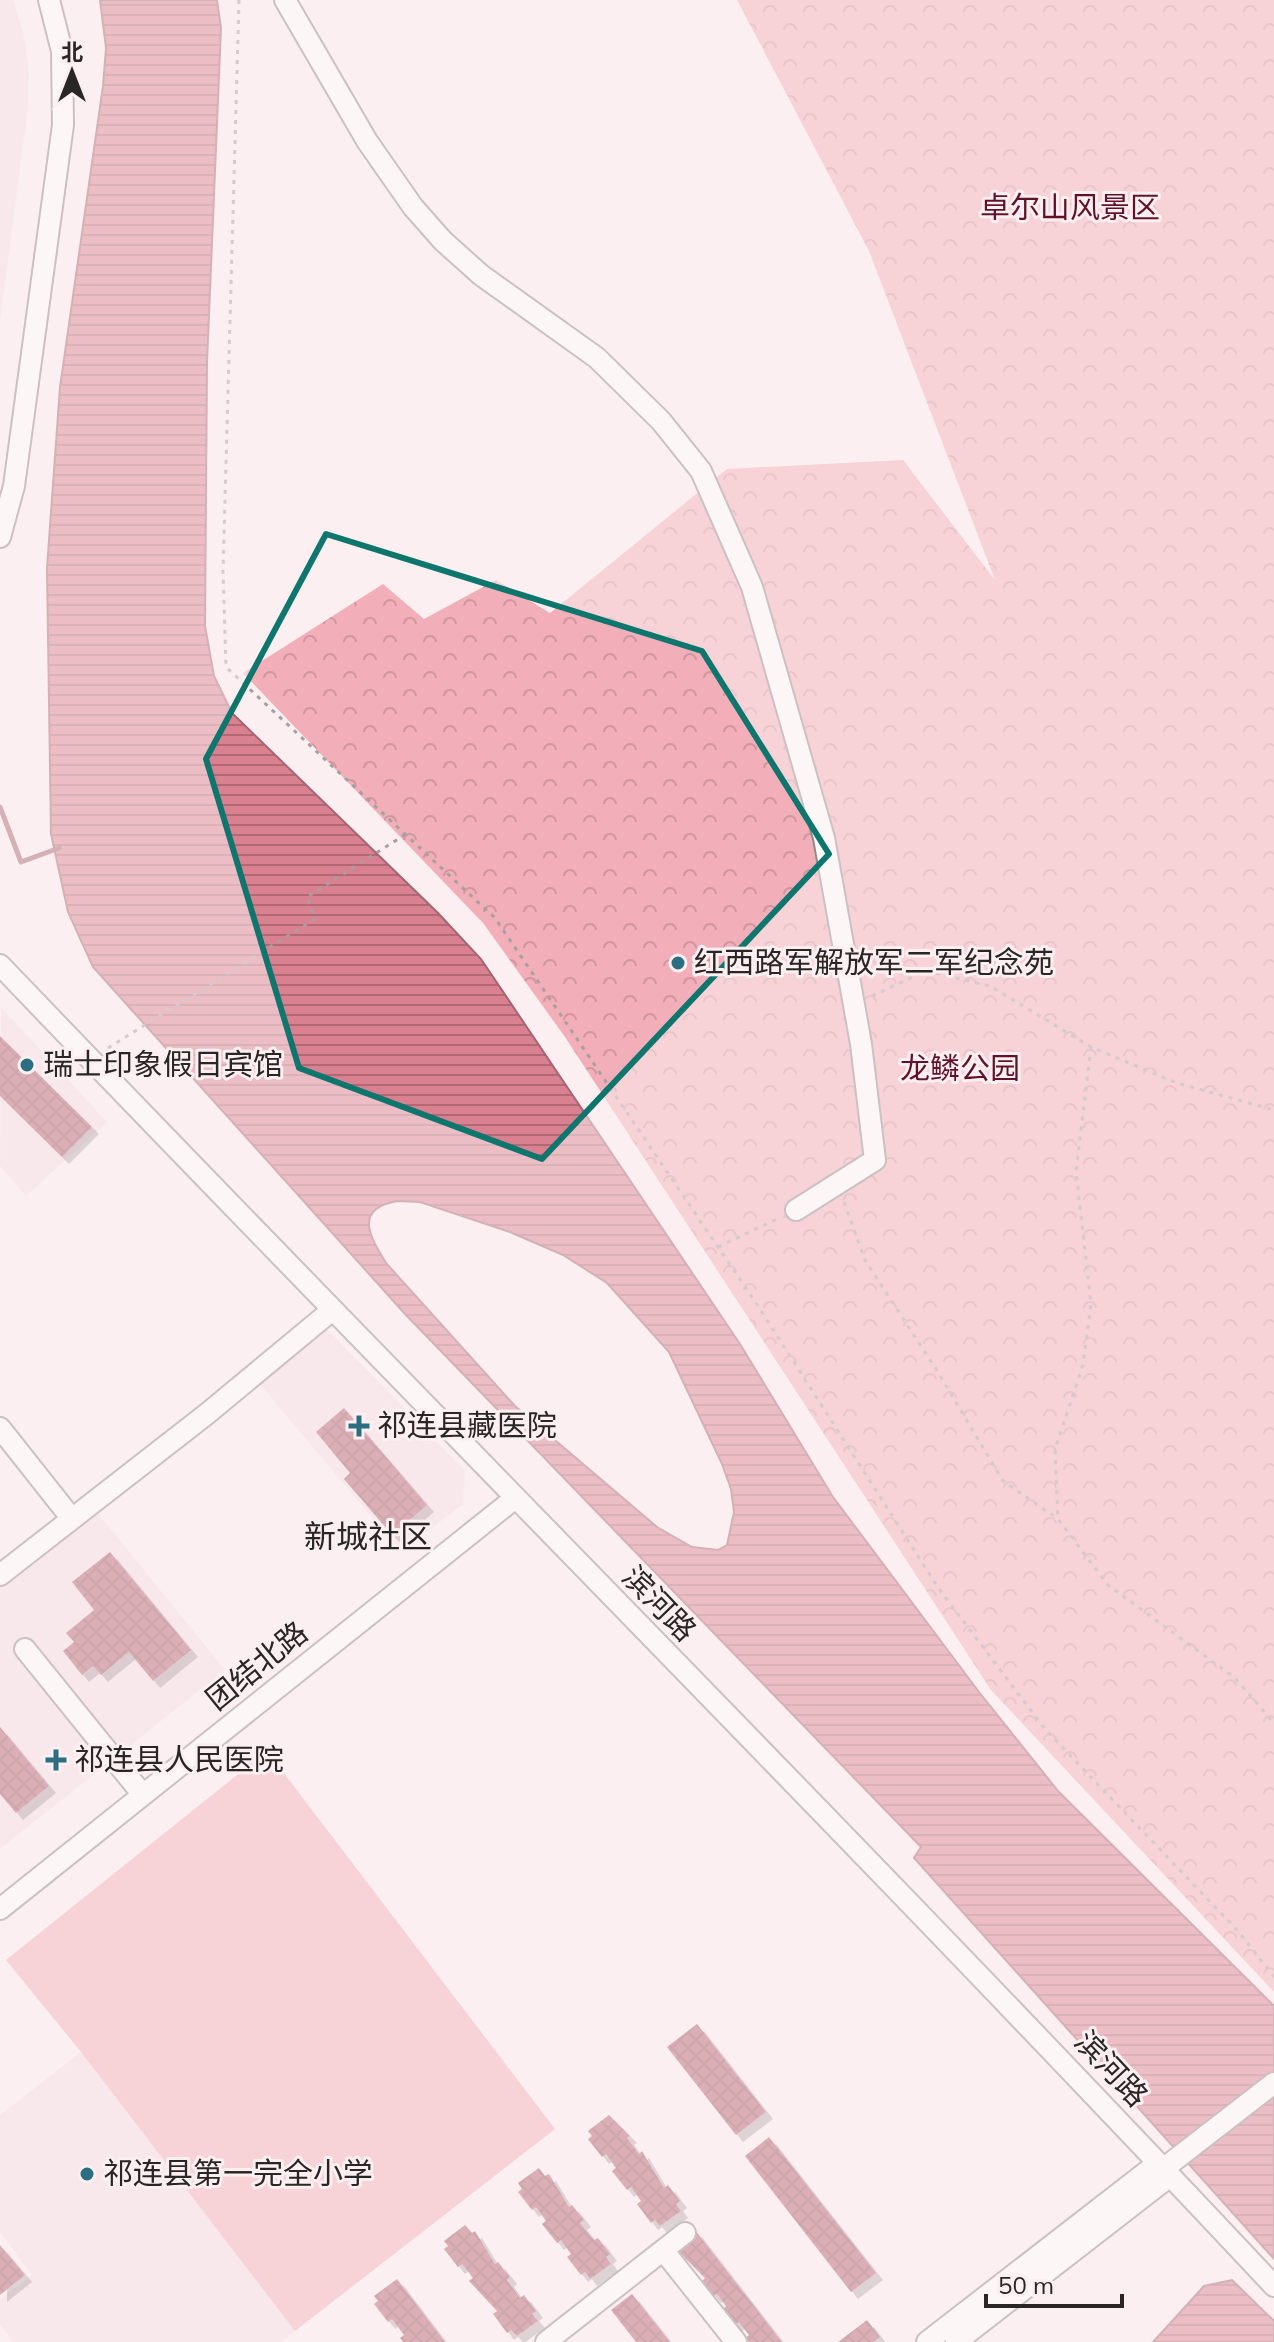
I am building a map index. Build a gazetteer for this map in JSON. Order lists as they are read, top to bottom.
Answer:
{
  "streets": {
    "street": ["滨河路", "团结北路"]
  },
  "crossings": [
    ["滨河路", "团结北路"]
  ],
  "districts": ["新城社区"],
  "parks": ["卓尔山风景区", "龙鳞公园"],
  "places": {
    "other": ["红西路军解放军二军纪念苑", "瑞士印象假日宾馆", "祁连县第一完全小学"],
    "health": ["祁连县藏医院", "祁连县人民医院"]
  },
  "scale_bar": "50 m",
  "north": "top"
}
